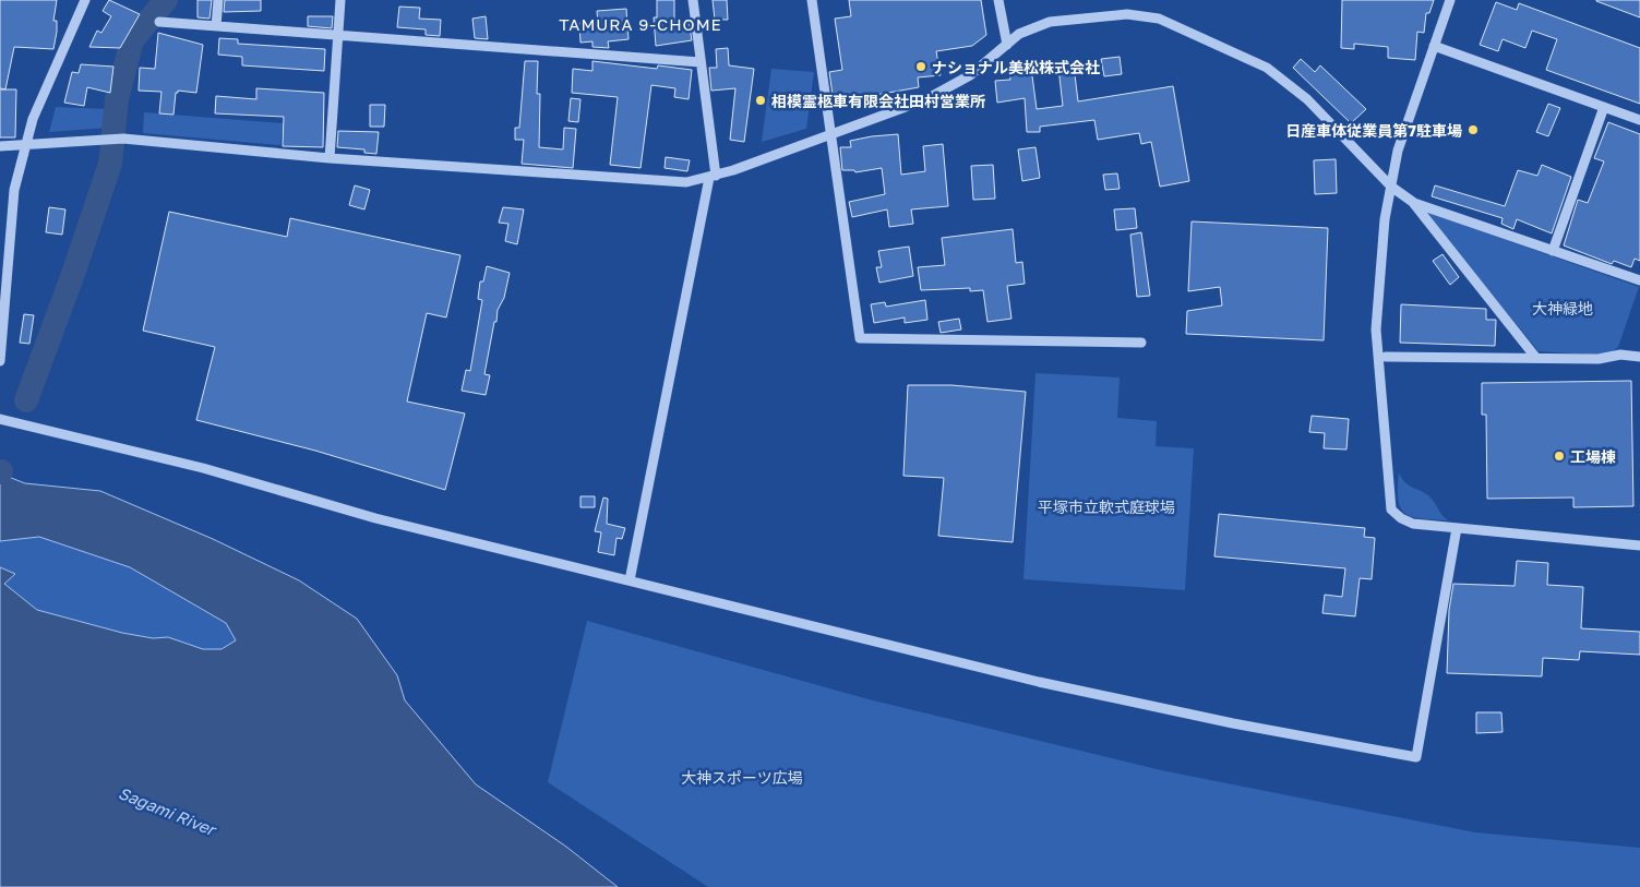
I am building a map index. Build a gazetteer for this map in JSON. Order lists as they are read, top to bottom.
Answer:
{
  "districts": ["TAMURA 9-CHOME"],
  "water": ["Sagami River"],
  "parks": ["大神緑地", "平塚市立軟式庭球場", "大神スポーツ広場"],
  "places": [
    "ナショナル美松株式会社",
    "相模霊柩車有限会社田村営業所",
    "日産車体従業員第7駐車場",
    "工場棟"
  ]
}
